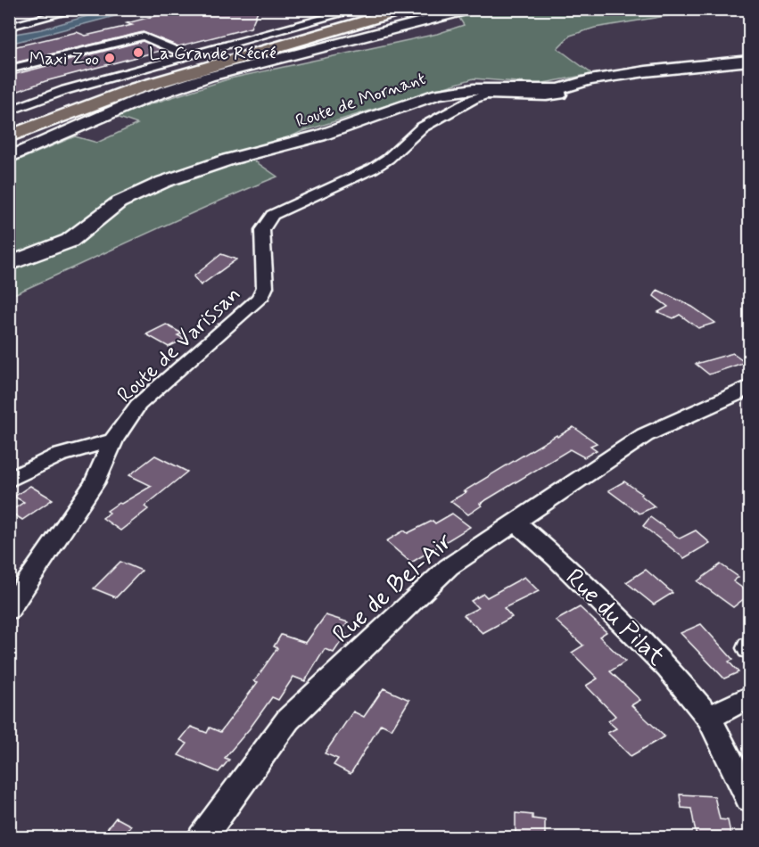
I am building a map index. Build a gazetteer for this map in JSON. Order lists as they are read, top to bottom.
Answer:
{
  "streets": {
    "main road": ["Route de Mornant"],
    "street": ["Route de Varissan", "Rue de Bel-Air", "Rue du Pilat"]
  },
  "crossings": [
    ["Route de Mornant", "Route de Varissan"],
    ["Rue de Bel-Air", "Rue du Pilat"]
  ],
  "places": ["La Grande Récré", "Maxi Zoo"]
}
